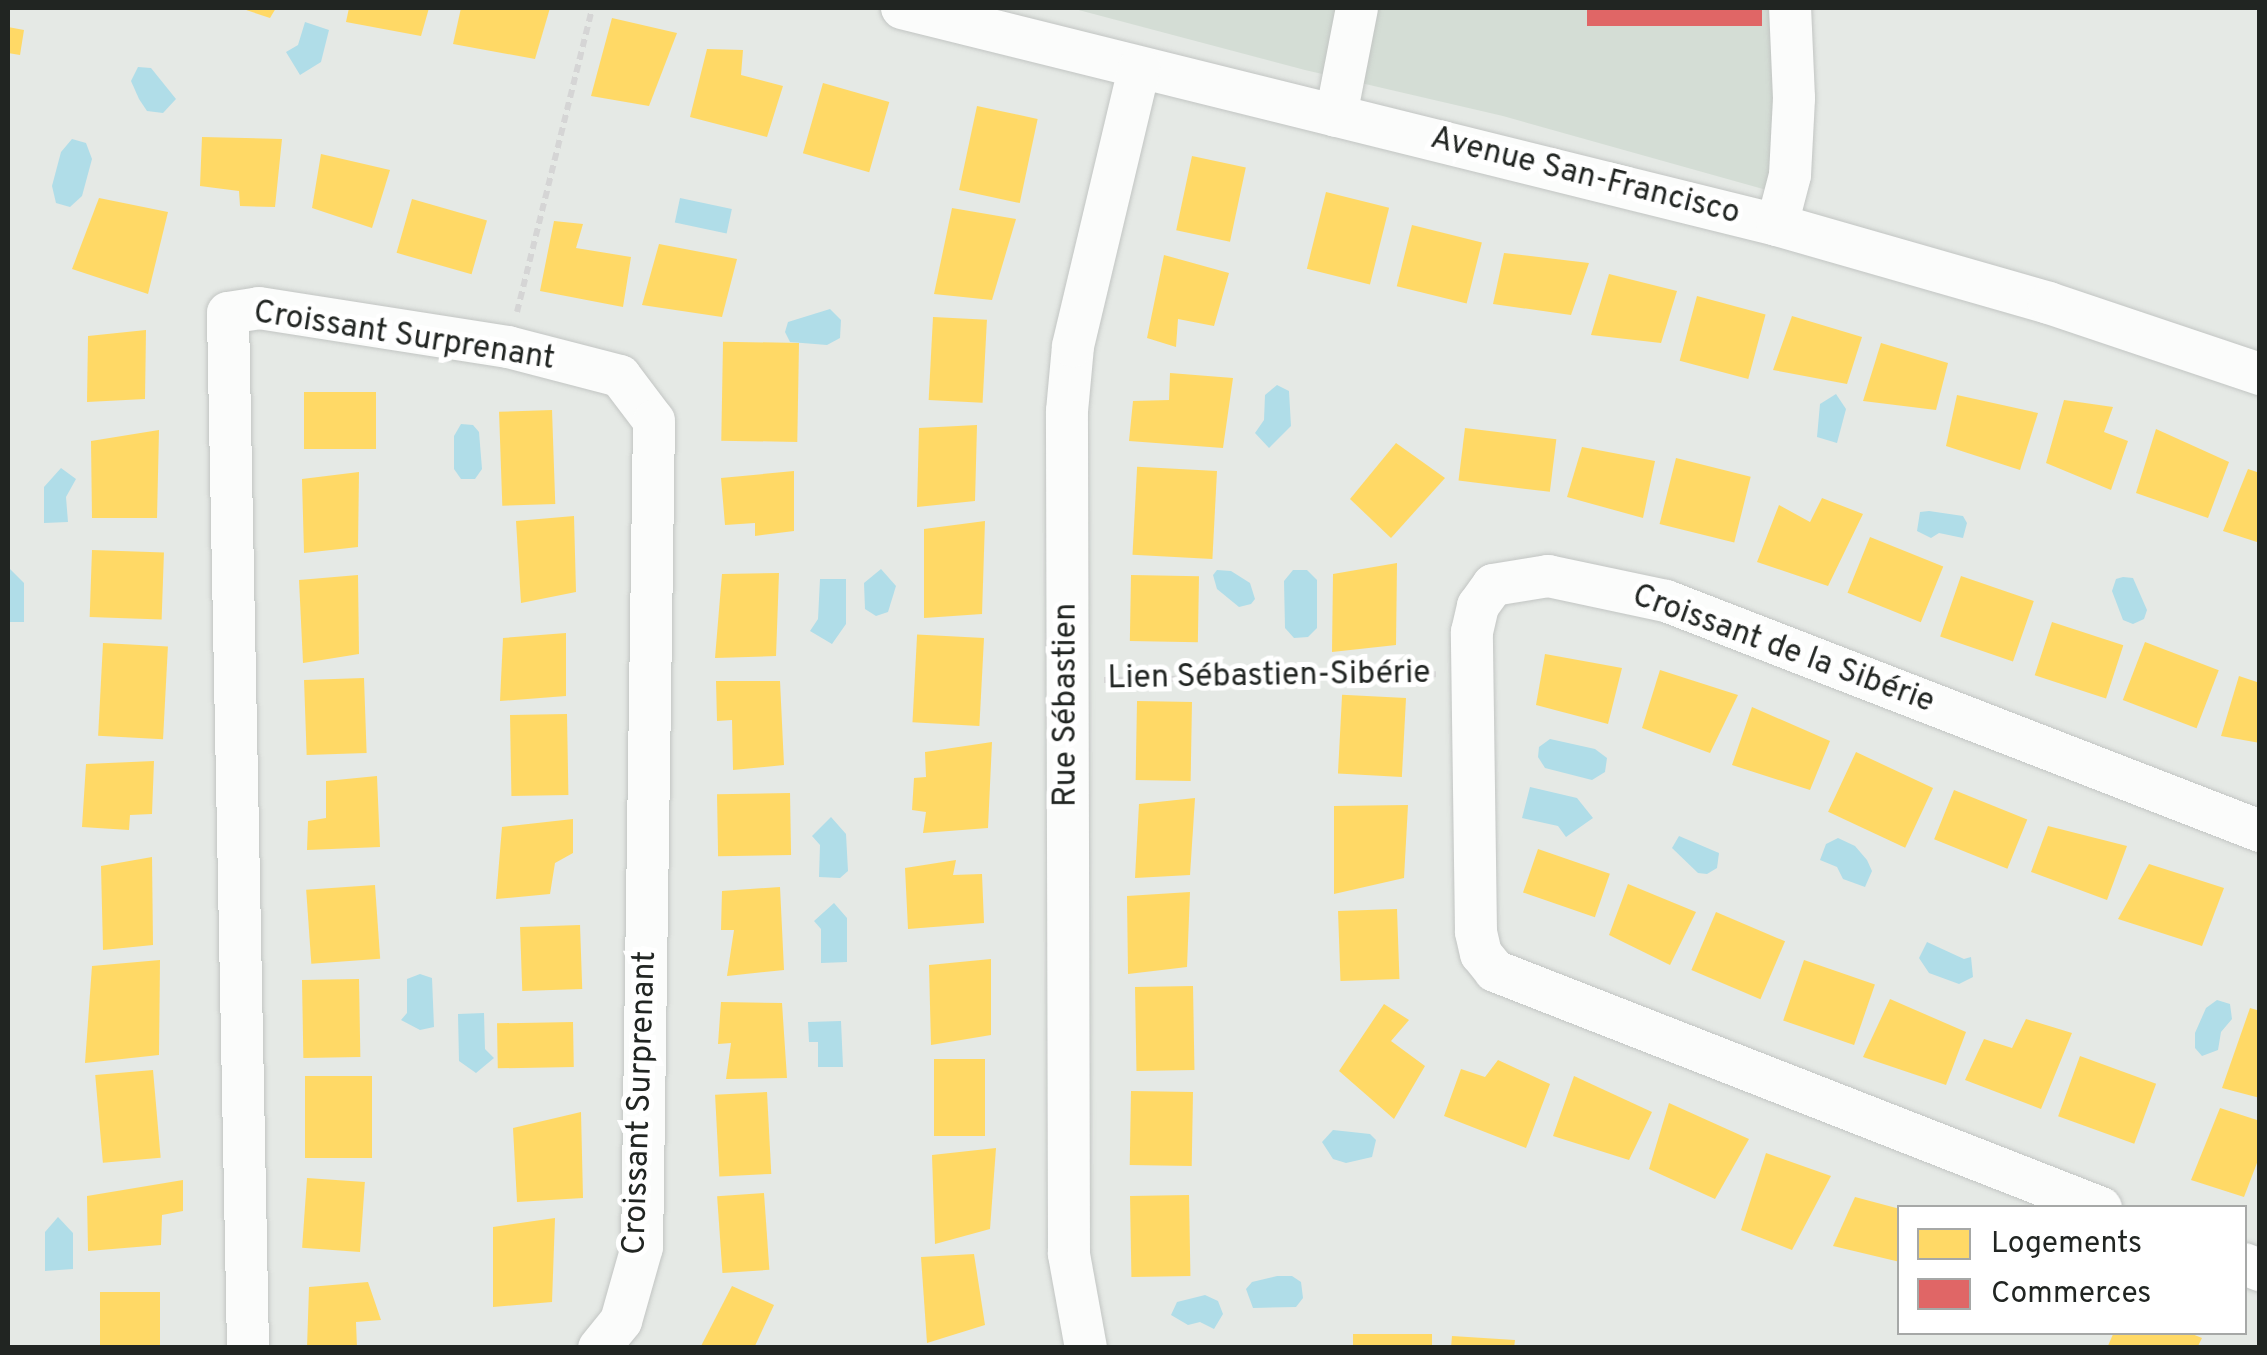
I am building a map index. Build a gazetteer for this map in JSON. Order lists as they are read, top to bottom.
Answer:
{
  "streets": {
    "street": [
      "Avenue San-Francisco",
      "Croissant Surprenant",
      "Croissant de la Sibérie",
      "Rue Sébastien"
    ],
    "path": ["Lien Sébastien-Sibérie"]
  },
  "crossings": [
    ["Avenue San-Francisco", "Rue Sébastien"],
    ["Croissant de la Sibérie", "Lien Sébastien-Sibérie"],
    ["Lien Sébastien-Sibérie", "Rue Sébastien"]
  ],
  "legend": ["Logements", "Commerces"]
}
